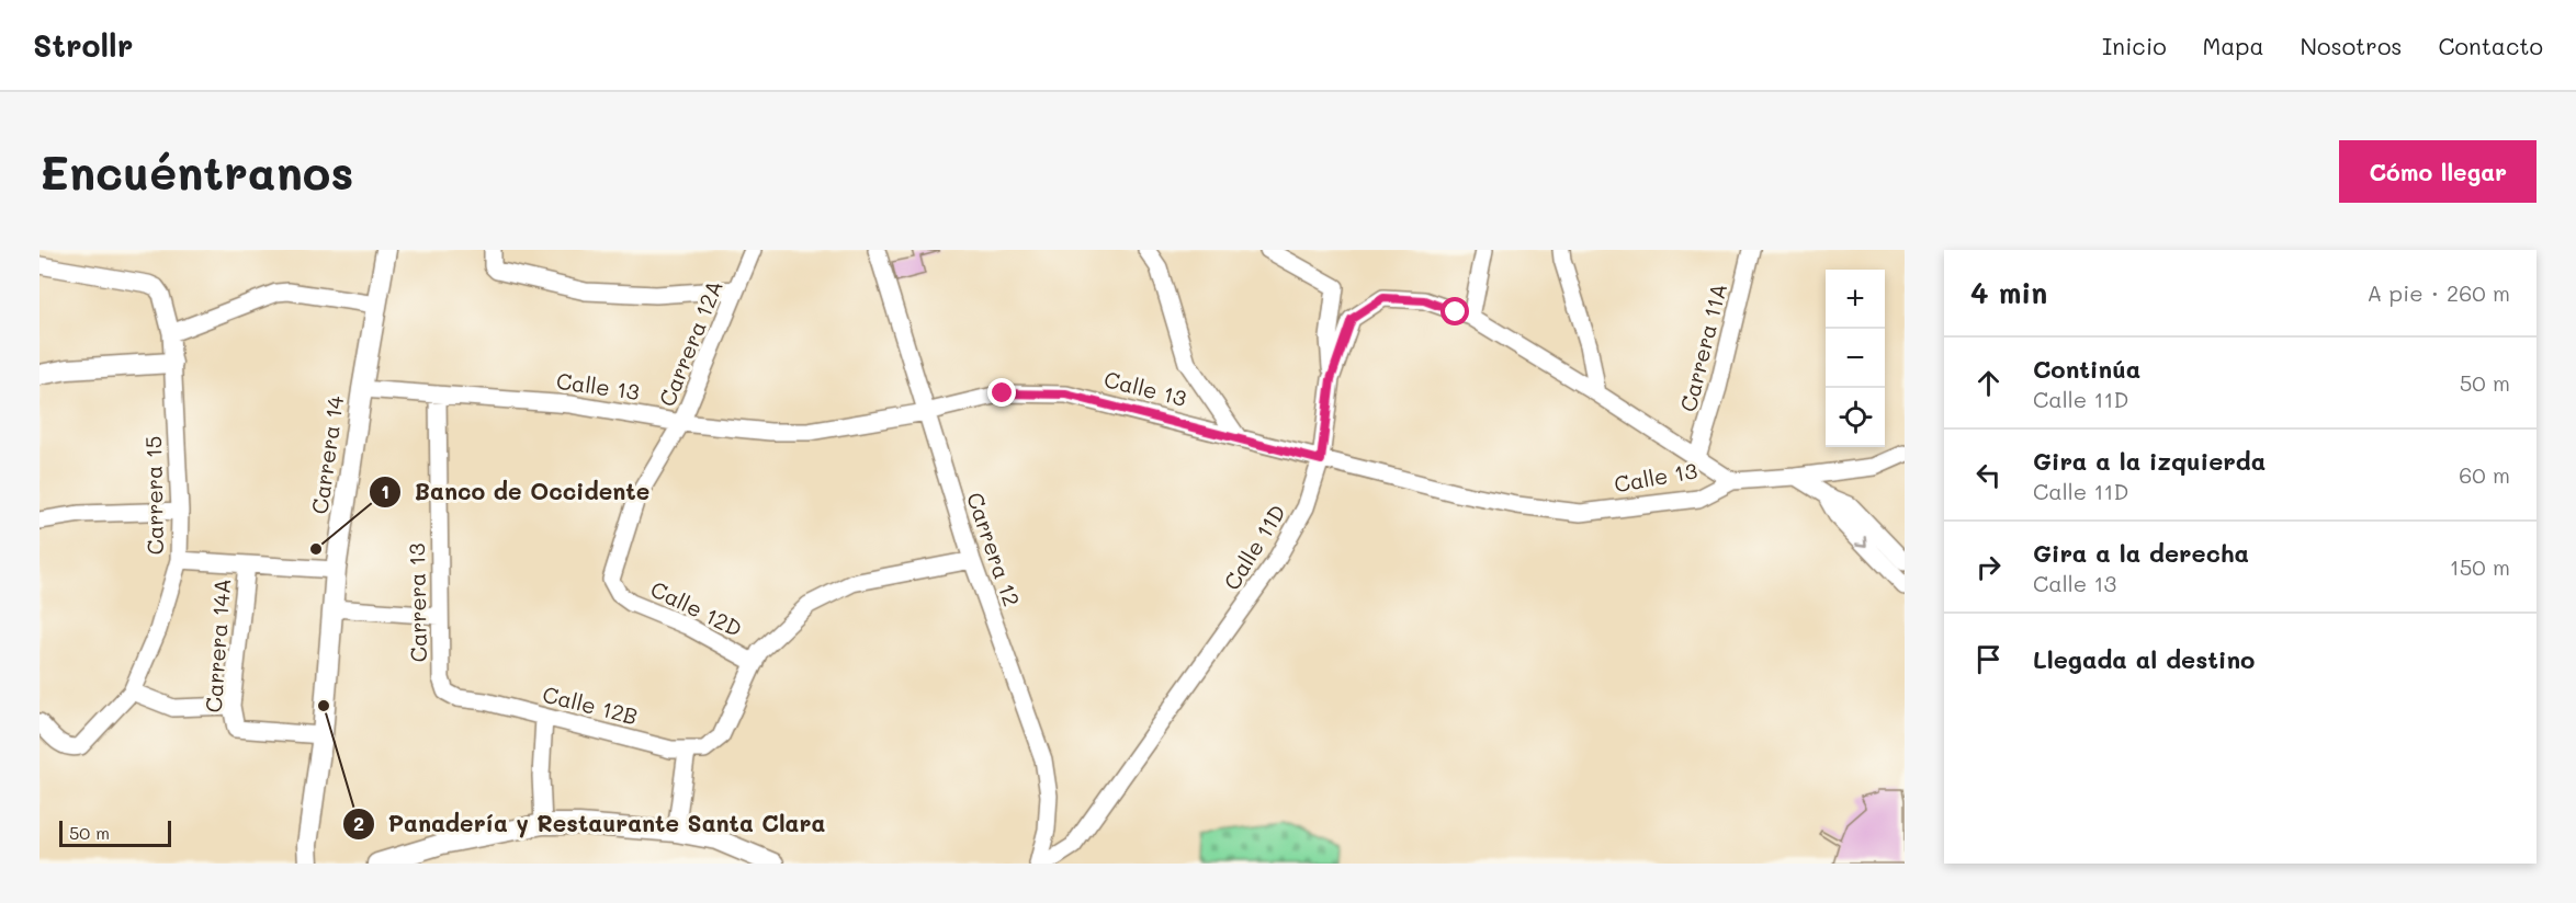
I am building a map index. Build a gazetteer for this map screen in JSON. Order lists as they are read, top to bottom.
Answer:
{
  "streets": {
    "street": [
      "Carrera 12A",
      "Carrera 11A",
      "Calle 13",
      "Carrera 14",
      "Carrera 15",
      "Calle 11D",
      "Carrera 12",
      "Carrera 13",
      "Calle 12D",
      "Carrera 14A",
      "Calle 12B"
    ]
  },
  "crossings": [
    ["Carrera 12A", "Calle 13"],
    ["Carrera 12A", "Calle 12D"],
    ["Carrera 11A", "Calle 11D"],
    ["Calle 13", "Carrera 14"],
    ["Calle 13", "Calle 11D"],
    ["Calle 13", "Carrera 12"],
    ["Calle 13", "Carrera 13"],
    ["Carrera 14", "Carrera 14A"],
    ["Carrera 13", "Calle 12B"],
    ["Calle 12D", "Calle 12B"]
  ],
  "places": ["Banco de Occidente", "Panadería y Restaurante Santa Clara"],
  "scale_bar": "50 m",
  "page": {
    "header": "Strollr",
    "nav": [
      "Inicio",
      "Mapa",
      "Nosotros",
      "Contacto"
    ],
    "buttons": "Cómo llegar",
    "title": "Encuéntranos",
    "heading": ["4 min", "A pie · 260 m"],
    "map_buttons": ["+", "−"],
    "list": [
      ["Continúa", "Calle 11D", "50 m"],
      ["Gira a la izquierda", "Calle 11D", "60 m"],
      ["Gira a la derecha", "Calle 13", "150 m"],
      "Llegada al destino"
    ],
    "scale": "50 m"
  }
}
